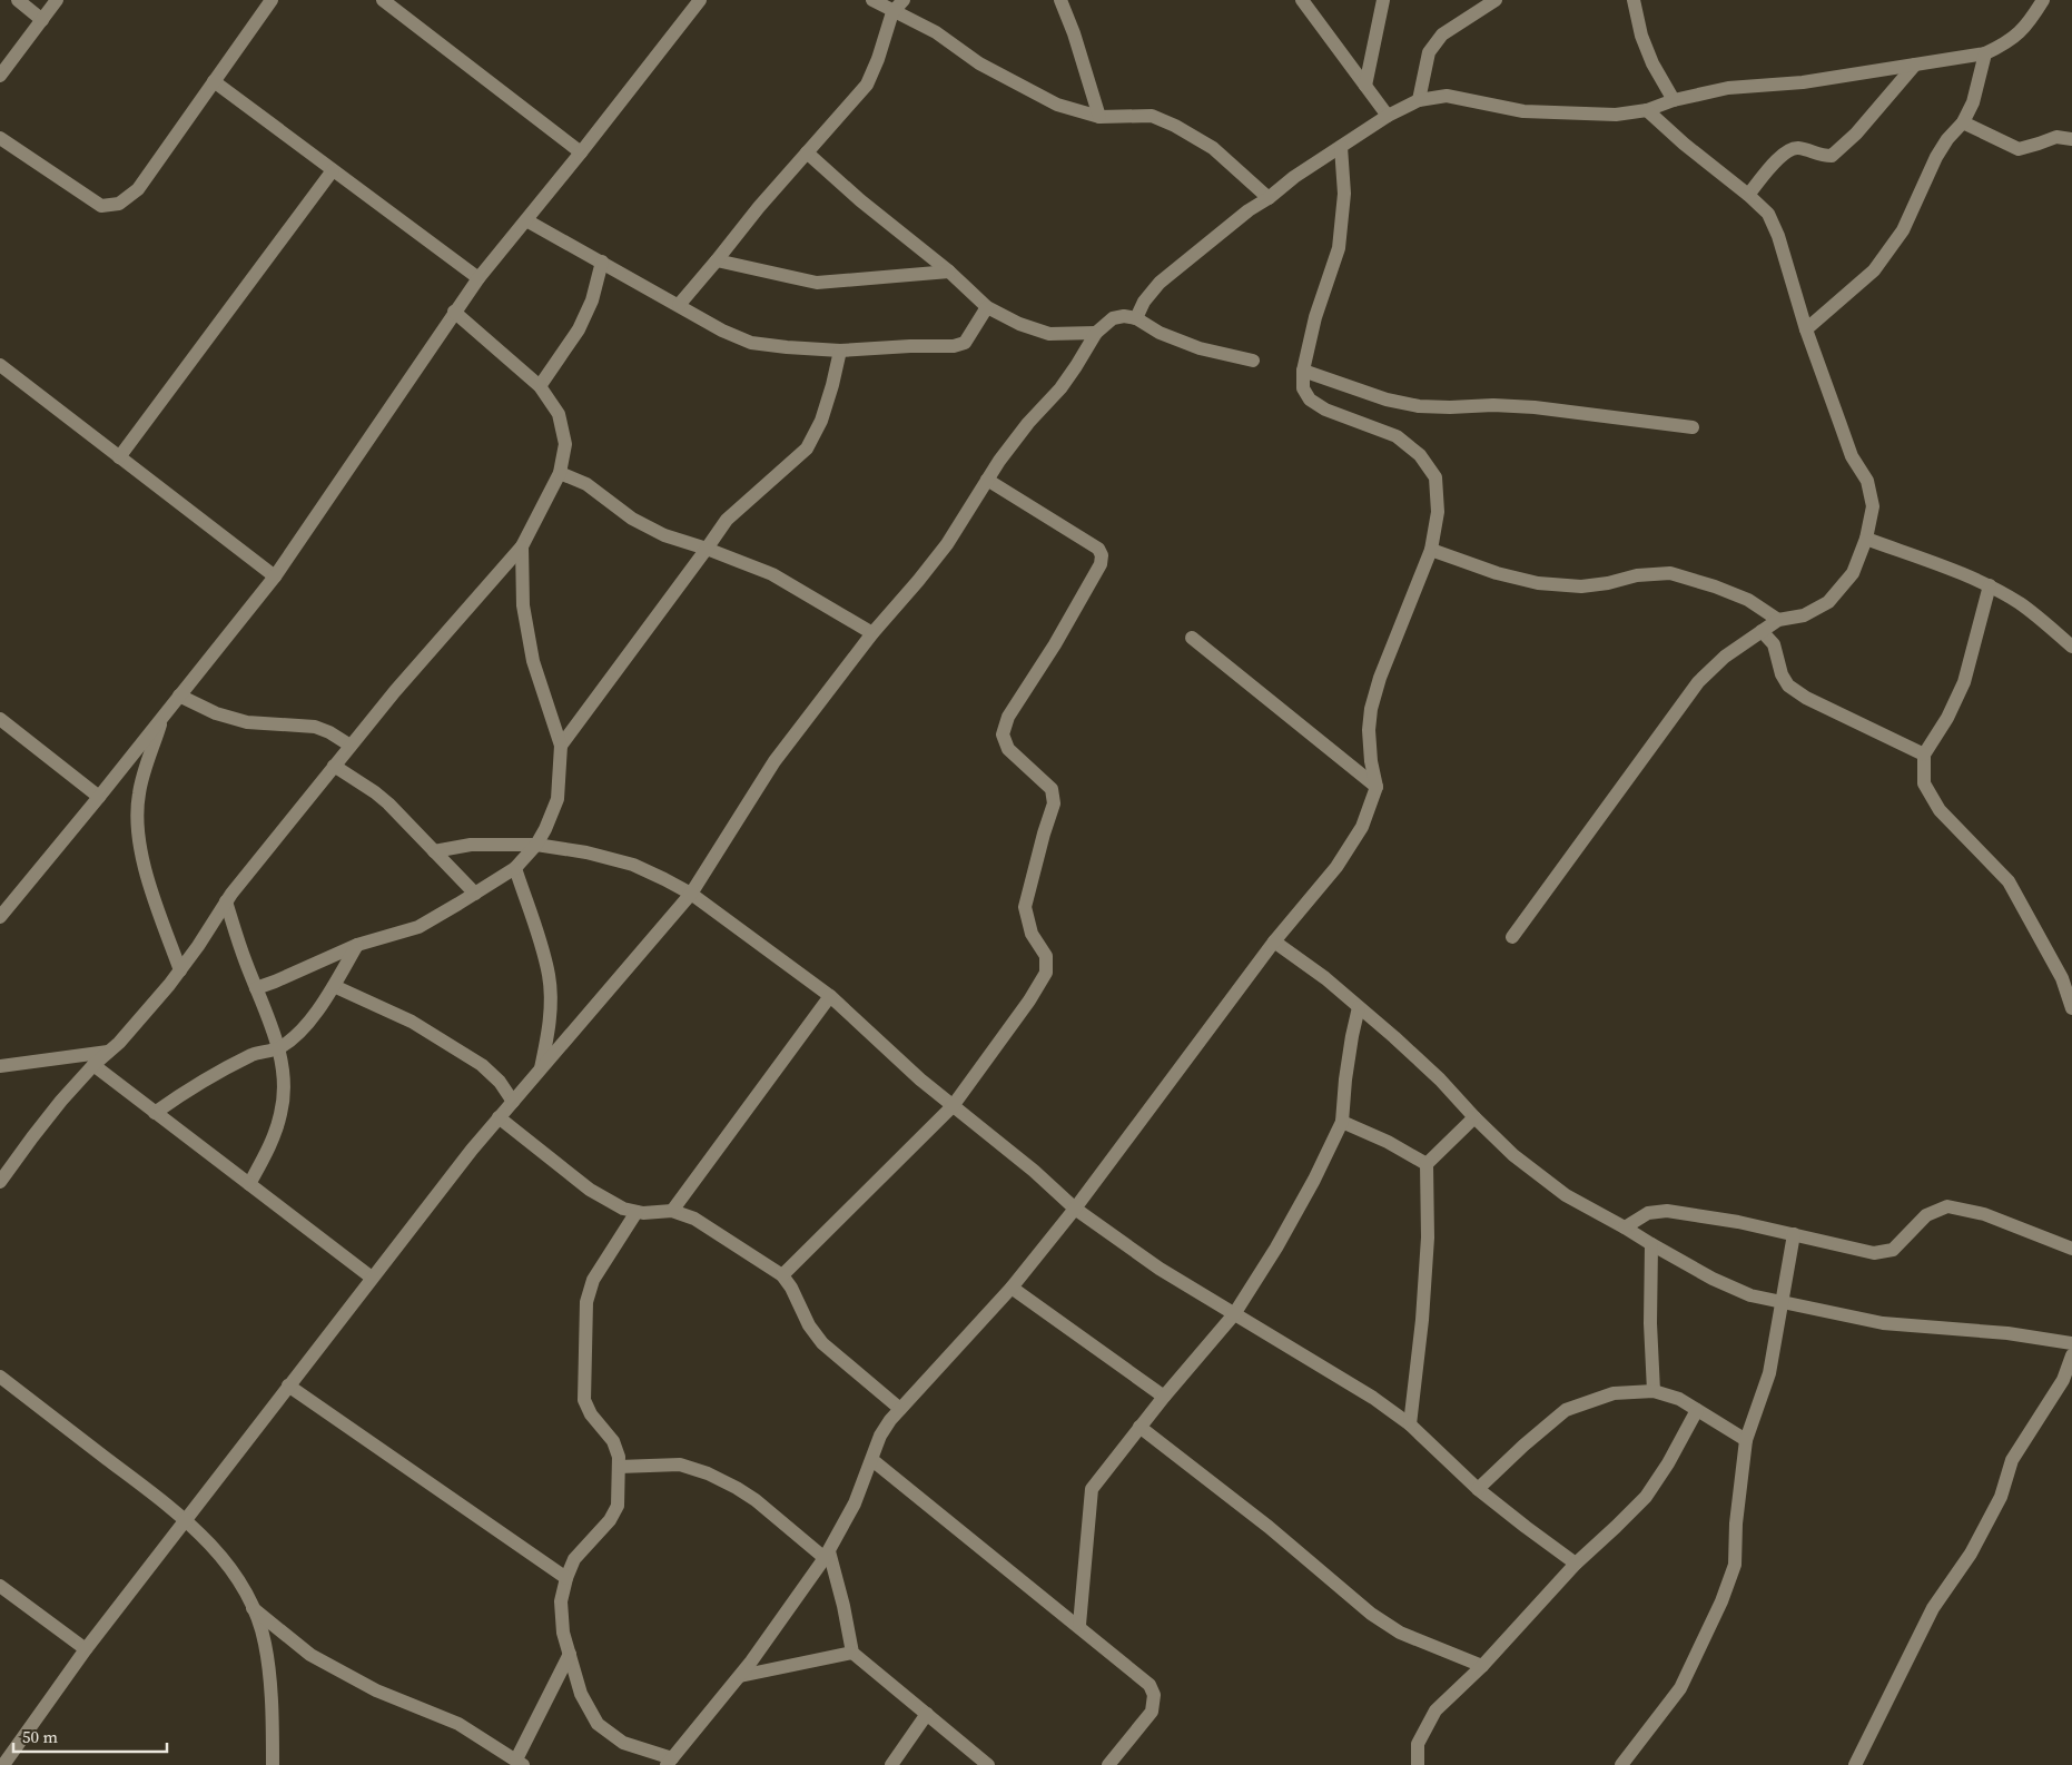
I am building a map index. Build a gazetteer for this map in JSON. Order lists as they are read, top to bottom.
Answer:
{
  "scale_bar": "50 m"
}
